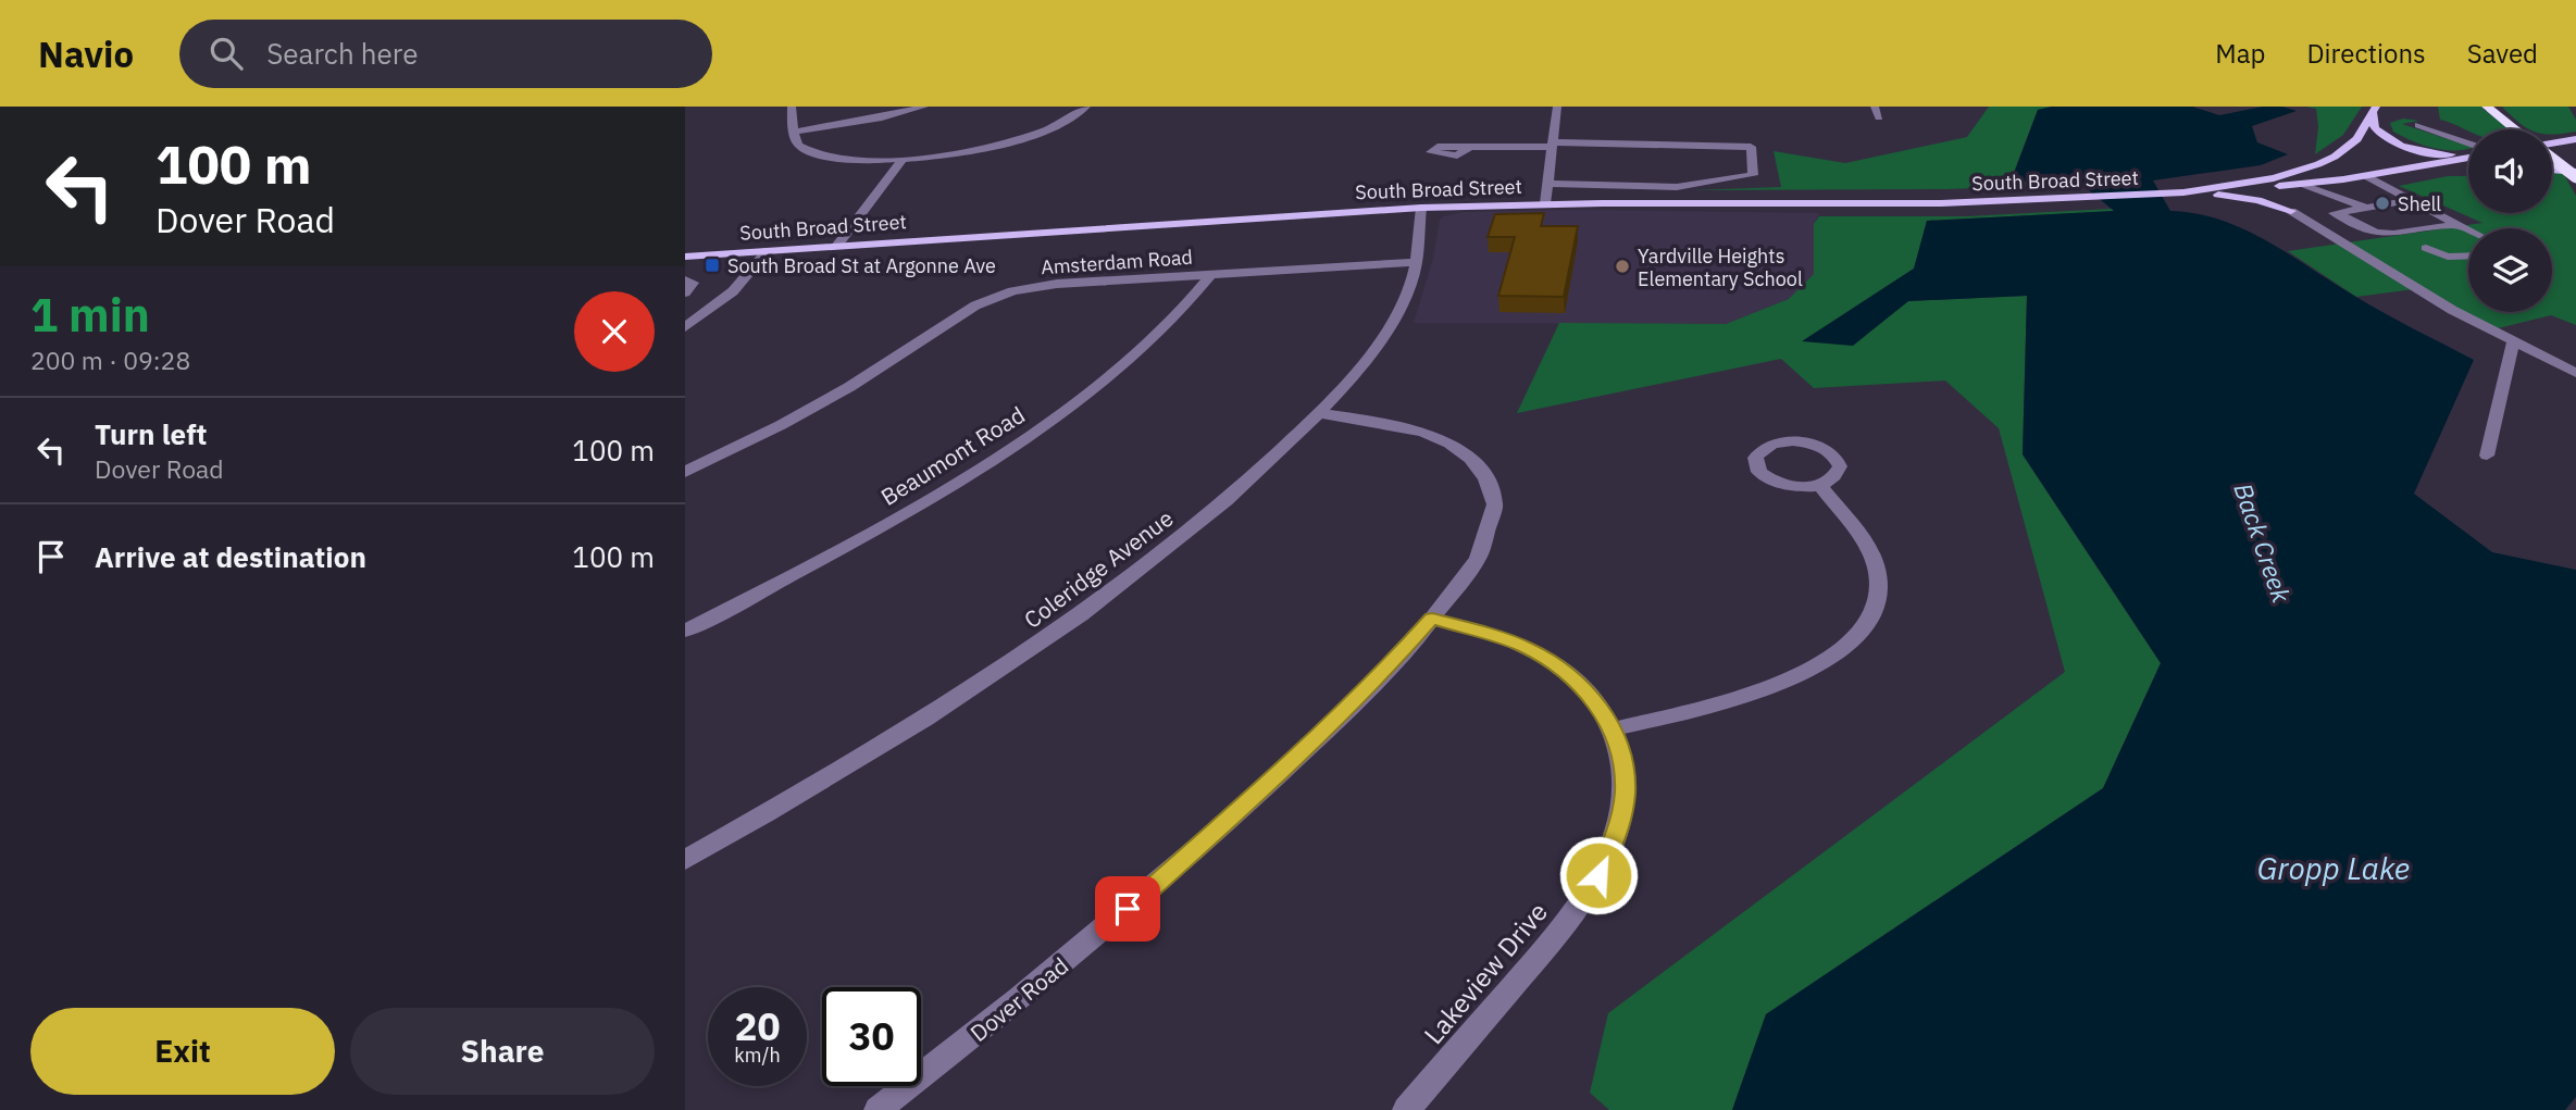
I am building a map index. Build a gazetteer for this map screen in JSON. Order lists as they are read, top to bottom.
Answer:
{
  "streets": {
    "main road": ["South Broad Street"],
    "street": [
      "Amsterdam Road",
      "Beaumont Road",
      "Coleridge Avenue",
      "Lakeview Drive",
      "Dover Road"
    ]
  },
  "crossings": [
    ["South Broad Street", "Coleridge Avenue"],
    ["Amsterdam Road", "Beaumont Road"],
    ["Amsterdam Road", "Coleridge Avenue"],
    ["Coleridge Avenue", "Dover Road"],
    ["Lakeview Drive", "Dover Road"]
  ],
  "water": ["Back Creek", "Gropp Lake"],
  "places": {
    "other": ["Shell", "Yardville Heights Elementary School"],
    "transit": ["South Broad St at Argonne Ave"]
  },
  "page": {
    "header": "Navio",
    "search": "Search here",
    "nav": ["Map", "Directions", "Saved"],
    "turn": ["100 m", "Dover Road"],
    "heading": ["1 min", "200 m · 09:28"],
    "list": [
      {
        "name": "Turn left",
        "note": "Dover Road",
        "value": "100 m"
      },
      {
        "name": "Arrive at destination",
        "value": "100 m"
      }
    ],
    "speed": "20 km/h",
    "limit": "30",
    "buttons": ["Exit", "Share"]
  }
}
